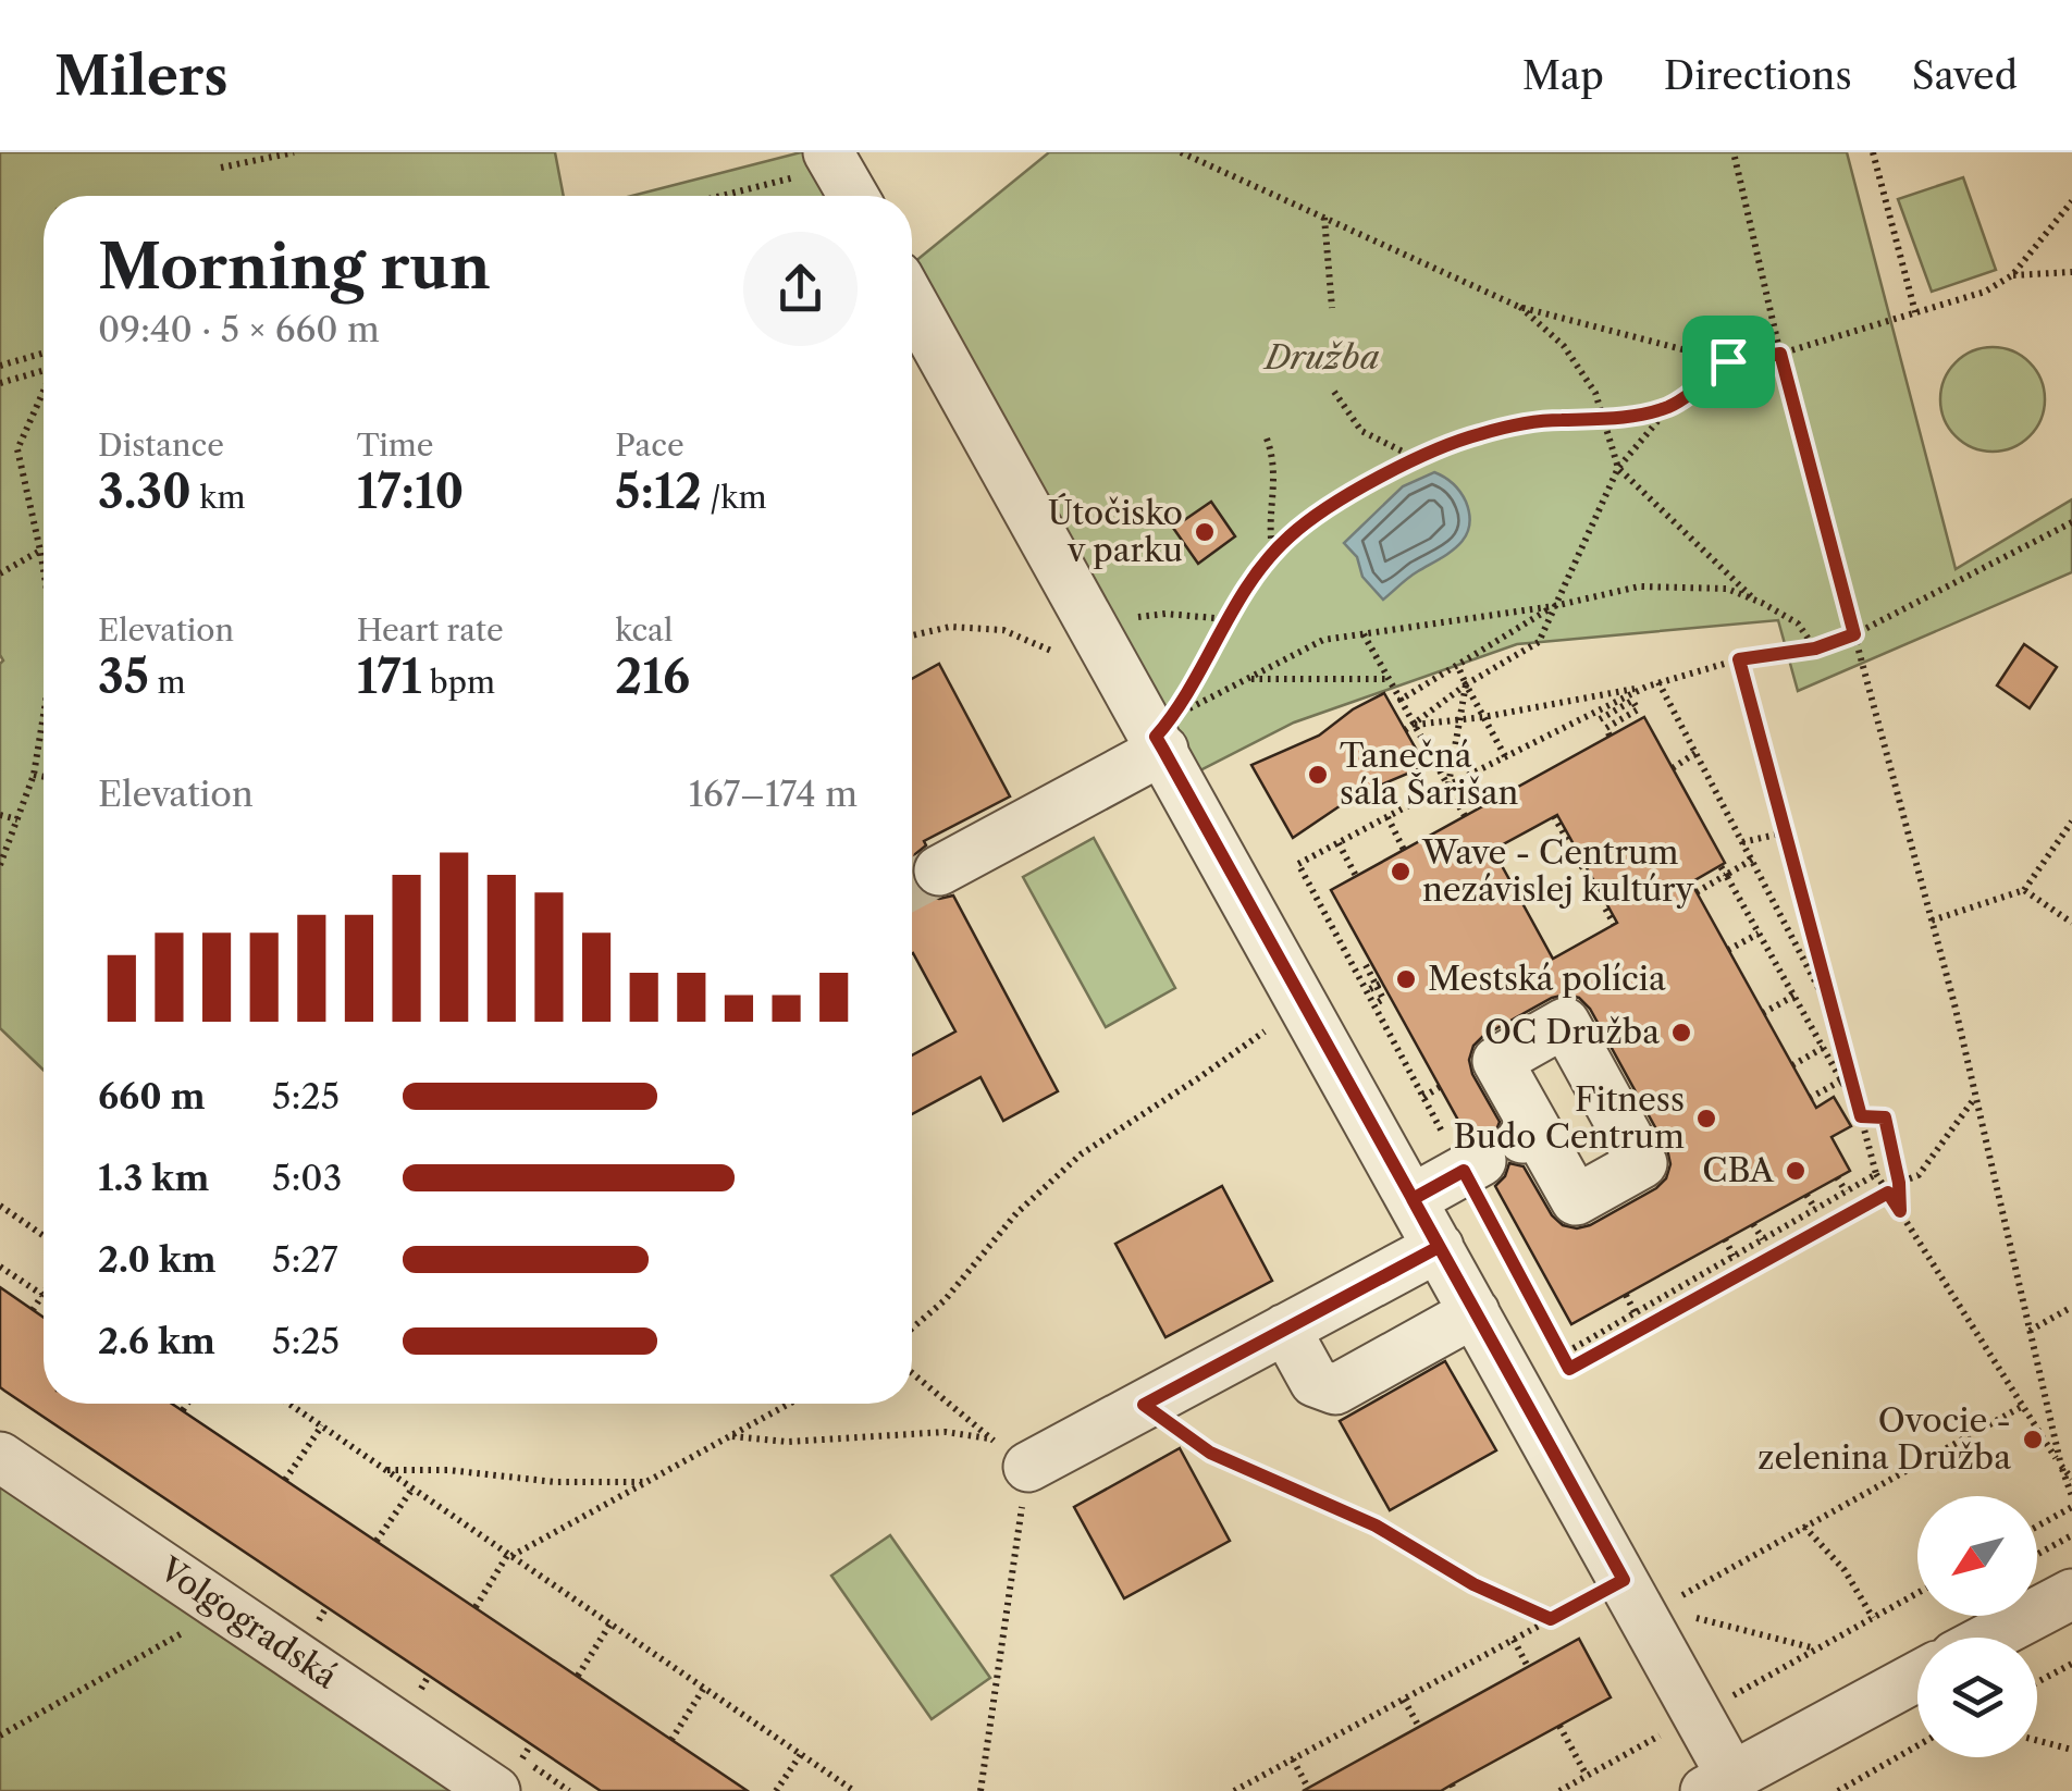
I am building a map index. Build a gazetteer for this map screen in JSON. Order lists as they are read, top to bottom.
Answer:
{
  "streets": {
    "street": ["Volgogradská"]
  },
  "parks": ["Družba"],
  "places": [
    "Útočisko v parku",
    "Tanečná sála Šarišan",
    "Wave - Centrum nezávislej kultúry",
    "Mestská polícia",
    "OC Družba",
    "Fitness Budo Centrum",
    "CBA",
    "Ovocie - zelenina Družba"
  ],
  "north": "bottom left",
  "page": {
    "header": "Milers",
    "nav": ["Map", "Directions", "Saved"],
    "heading": ["Morning run", "09:40 · 5 × 660 m"],
    "stats": [
      ["Distance", "3.30 km"],
      ["Time", "17:10"],
      ["Pace", "5:12 /km"],
      ["Elevation", "35 m"],
      ["Heart rate", "171 bpm"],
      ["kcal", "216"]
    ],
    "chart": ["Elevation", "167–174 m"],
    "list": [
      {
        "name": "660 m",
        "note": "5:25"
      },
      {
        "name": "1.3 km",
        "note": "5:03"
      },
      {
        "name": "2.0 km",
        "note": "5:27"
      },
      {
        "name": "2.6 km",
        "note": "5:25"
      }
    ]
  }
}
